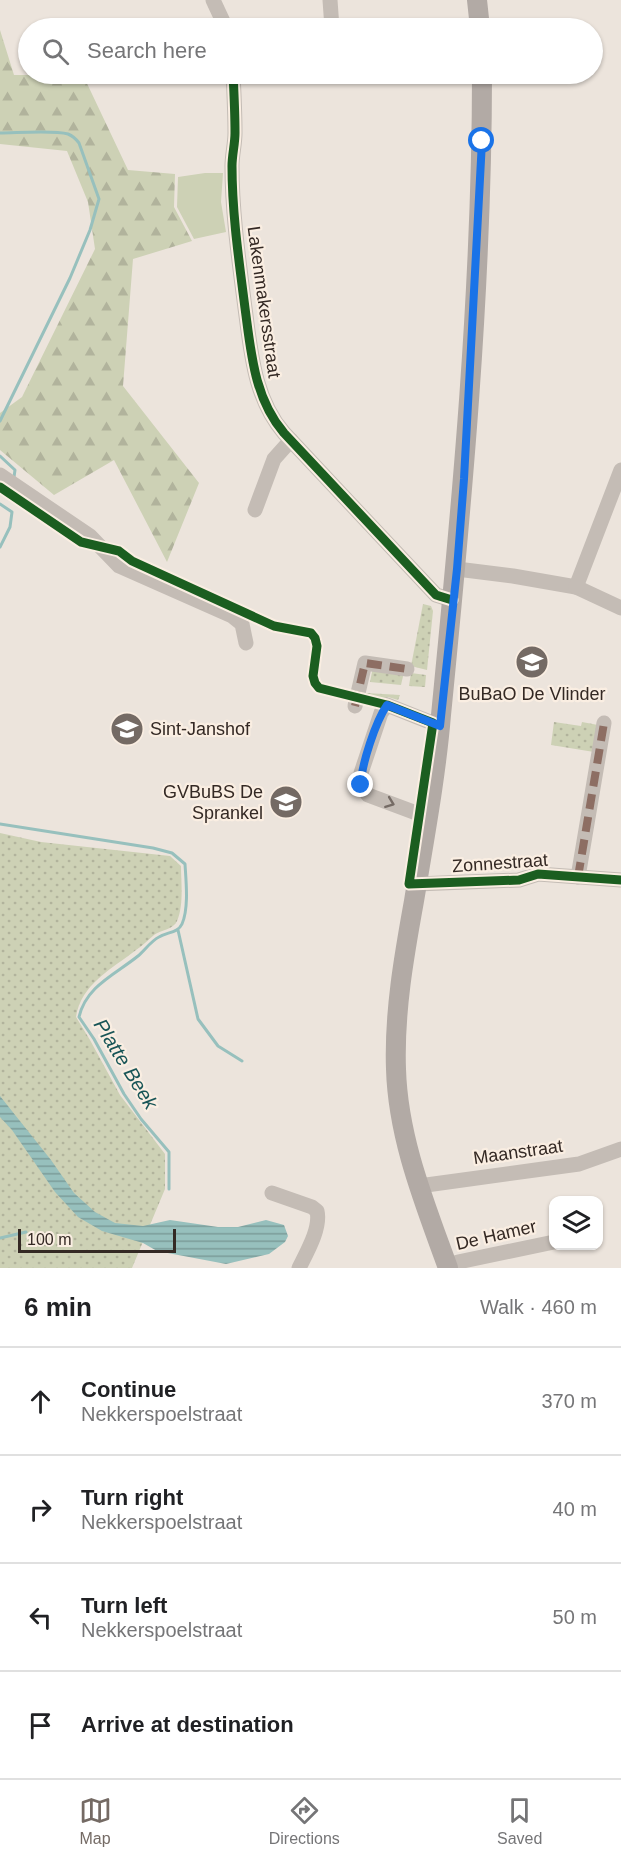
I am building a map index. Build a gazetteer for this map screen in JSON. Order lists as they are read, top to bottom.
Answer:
{
  "streets": {
    "street": [
      "Lakenmakersstraat",
      "Zonnestraat",
      "Maanstraat",
      "De Hamer"
    ]
  },
  "water": ["Platte Beek"],
  "places": {
    "school or university": ["BuBaO De Vlinder", "Sint-Janshof", "GVBuBS De Sprankel"]
  },
  "scale_bar": "100 m",
  "page": {
    "search": "Search here",
    "scale": "100 m",
    "heading": ["6 min", "Walk · 460 m"],
    "list": [
      ["Continue", "Nekkerspoelstraat", "370 m"],
      ["Turn right", "Nekkerspoelstraat", "40 m"],
      ["Turn left", "Nekkerspoelstraat", "50 m"],
      "Arrive at destination"
    ],
    "nav": ["Map", "Directions", "Saved"]
  }
}
